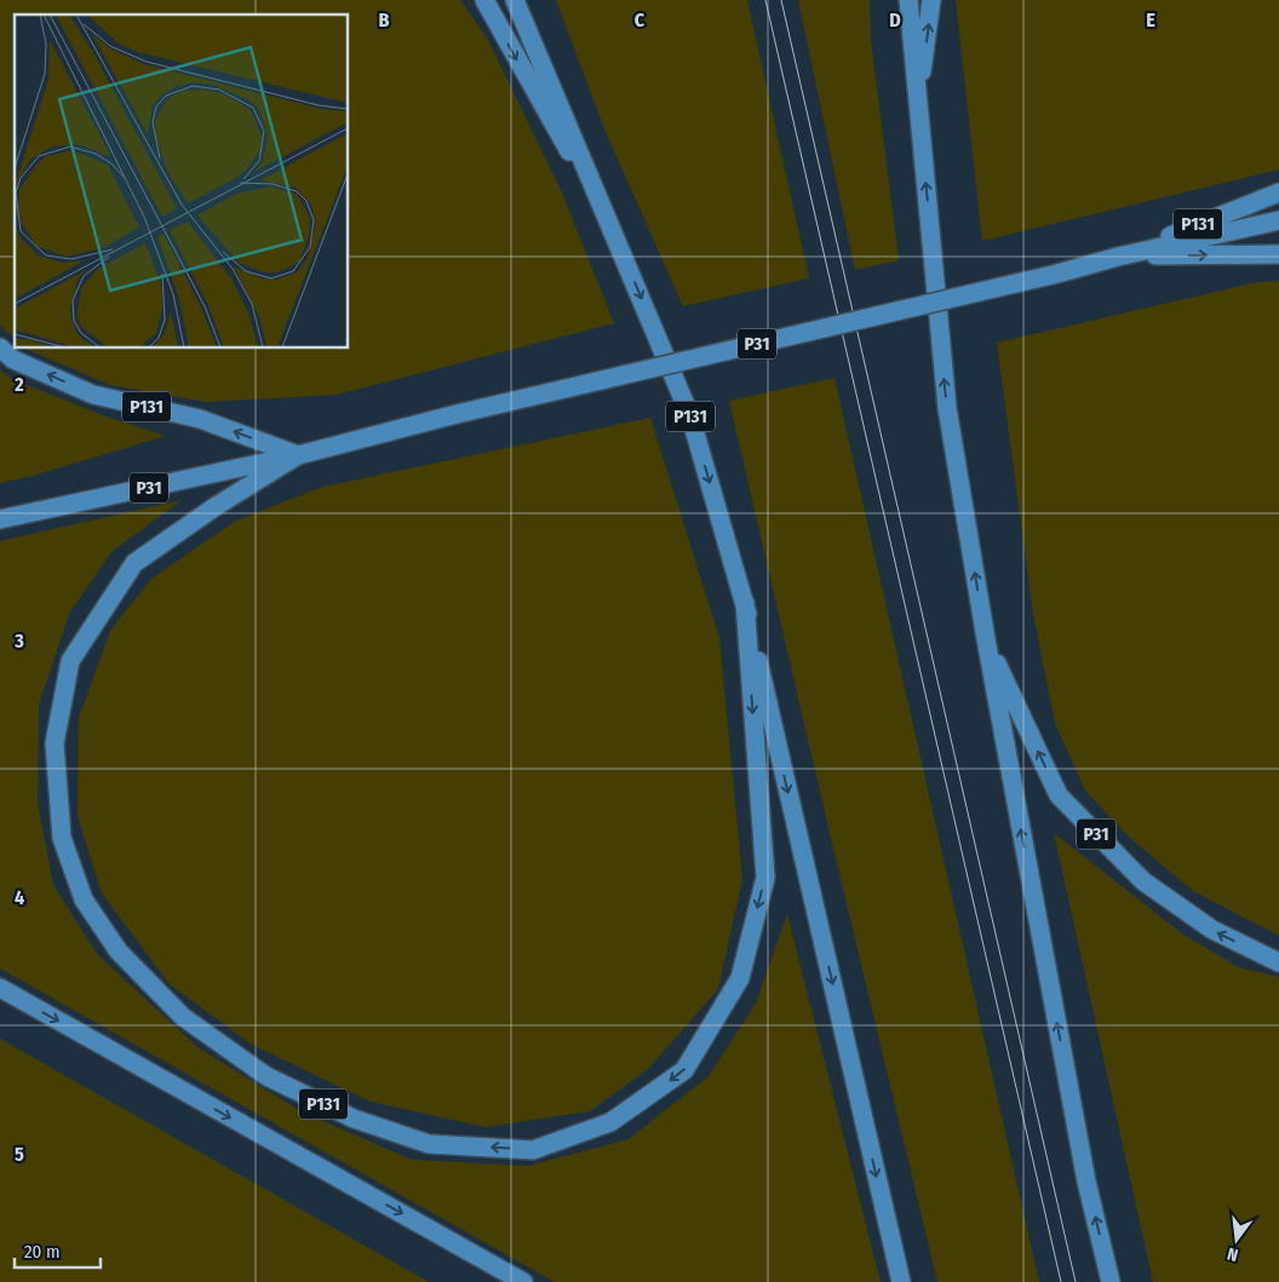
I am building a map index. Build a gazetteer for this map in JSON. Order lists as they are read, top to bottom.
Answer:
{
  "streets": {
    "main road": ["Р131", "Р31"]
  },
  "crossings": [
    ["Р131", "Р31"]
  ],
  "scale_bar": "20 m",
  "north": "bottom",
  "grid": {
    "columns": [
      "B",
      "C",
      "D",
      "E"
    ],
    "rows": [
      "2",
      "3",
      "4",
      "5"
    ]
  }
}
